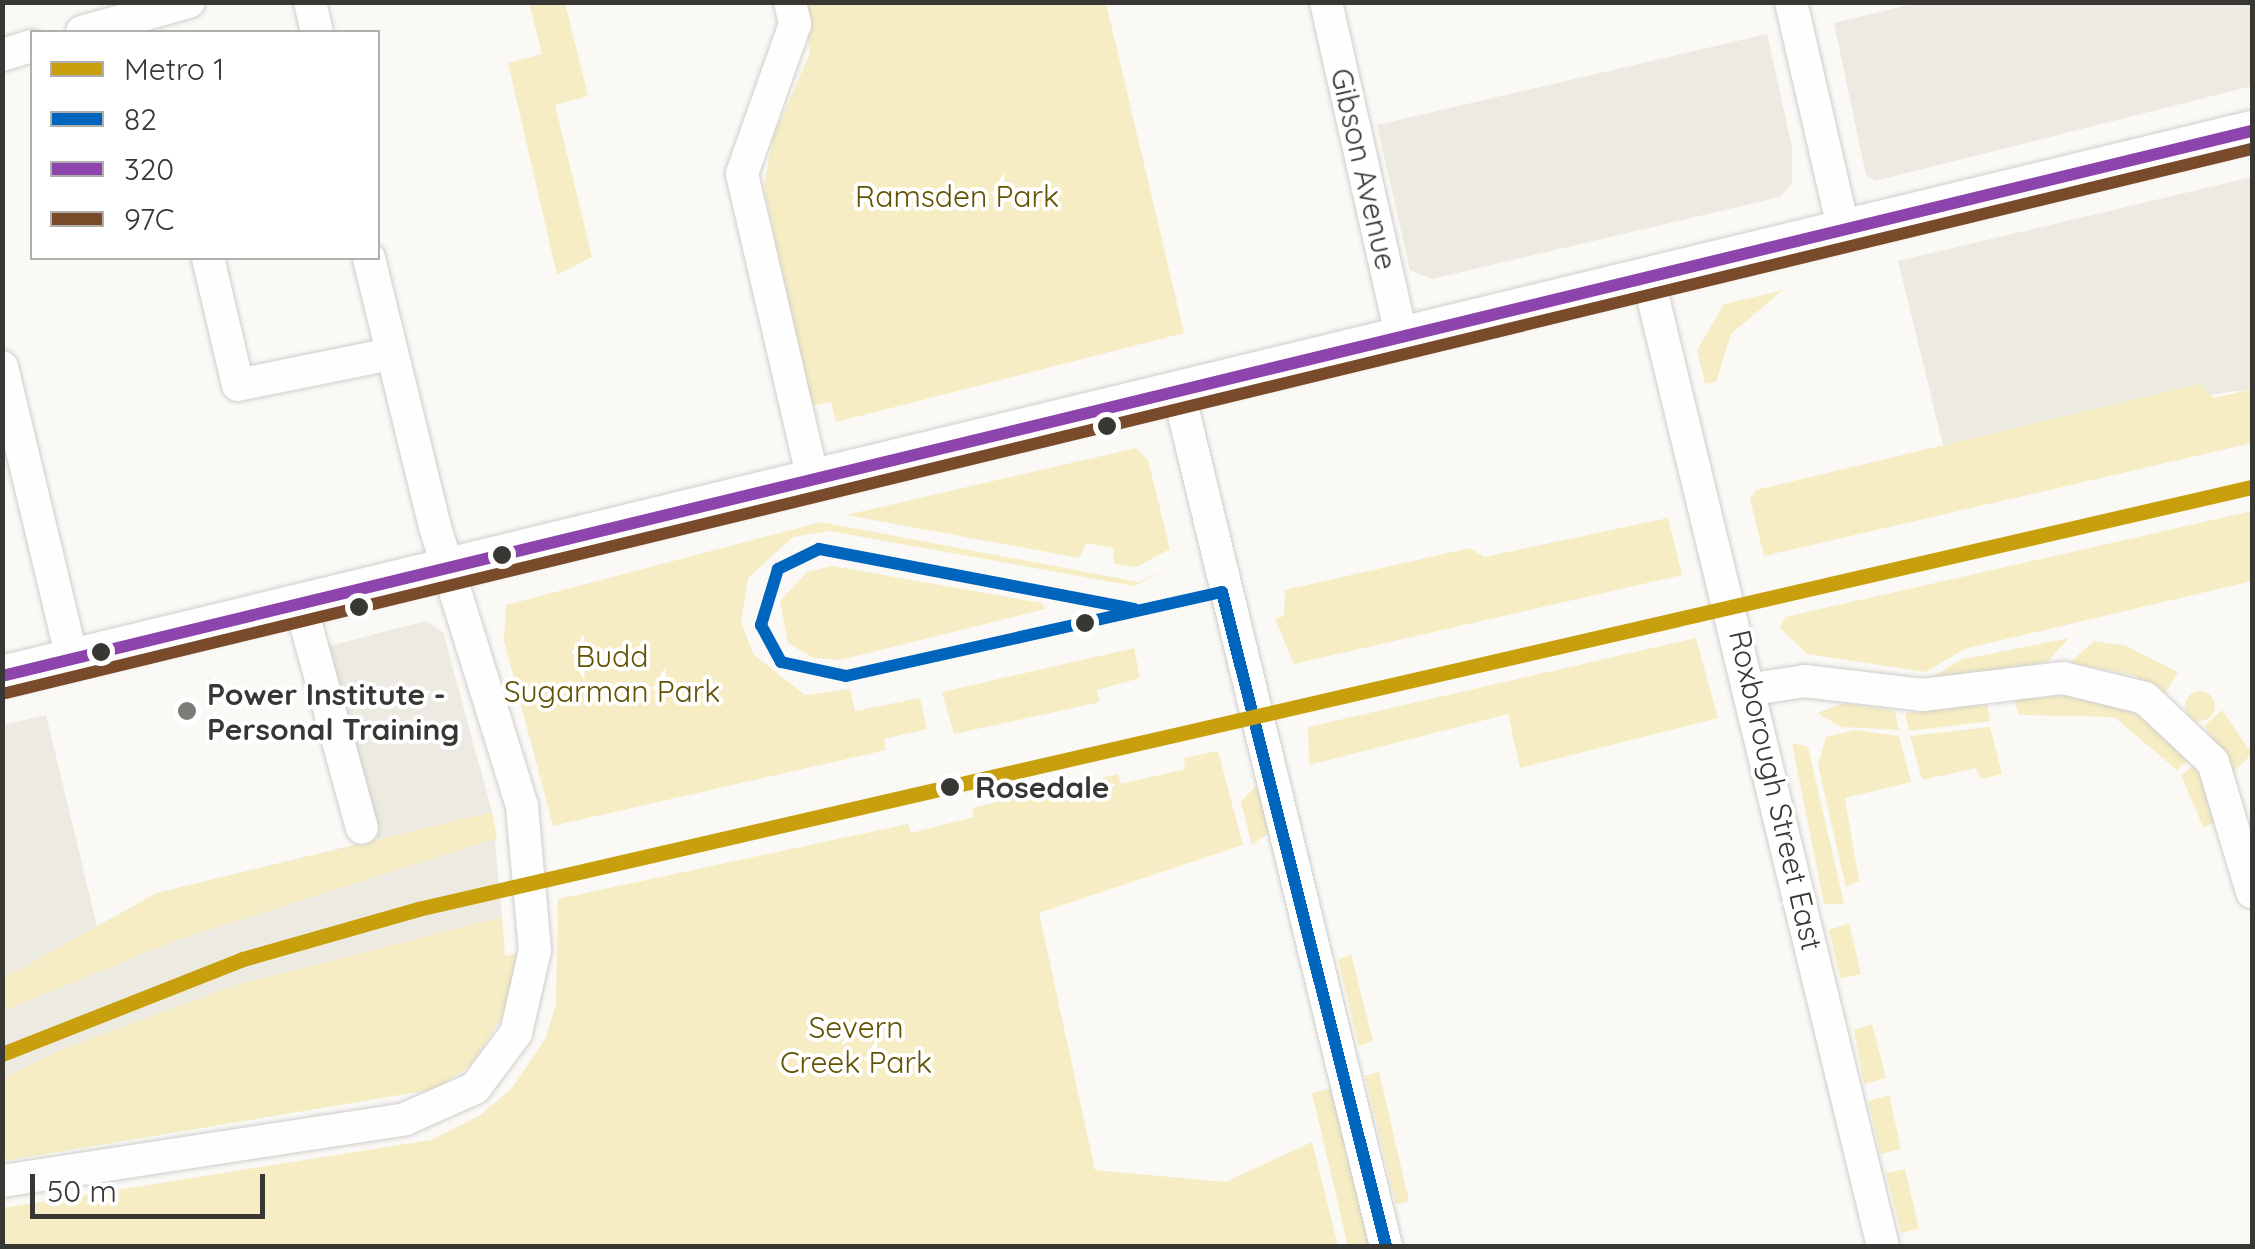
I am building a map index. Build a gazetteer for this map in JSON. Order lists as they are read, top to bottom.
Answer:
{
  "streets": {
    "street": ["Gibson Avenue", "Roxborough Street East"]
  },
  "parks": ["Ramsden Park", "Budd Sugarman Park", "Severn Creek Park"],
  "places": ["Power Institute - Personal Training", "Rosedale"],
  "lines": [
    "transit line 320",
    "transit line 97C",
    "metro line 1",
    "transit line 82"
  ],
  "legend": [
    "Metro 1",
    "82",
    "320",
    "97C"
  ],
  "scale_bar": "50 m"
}
